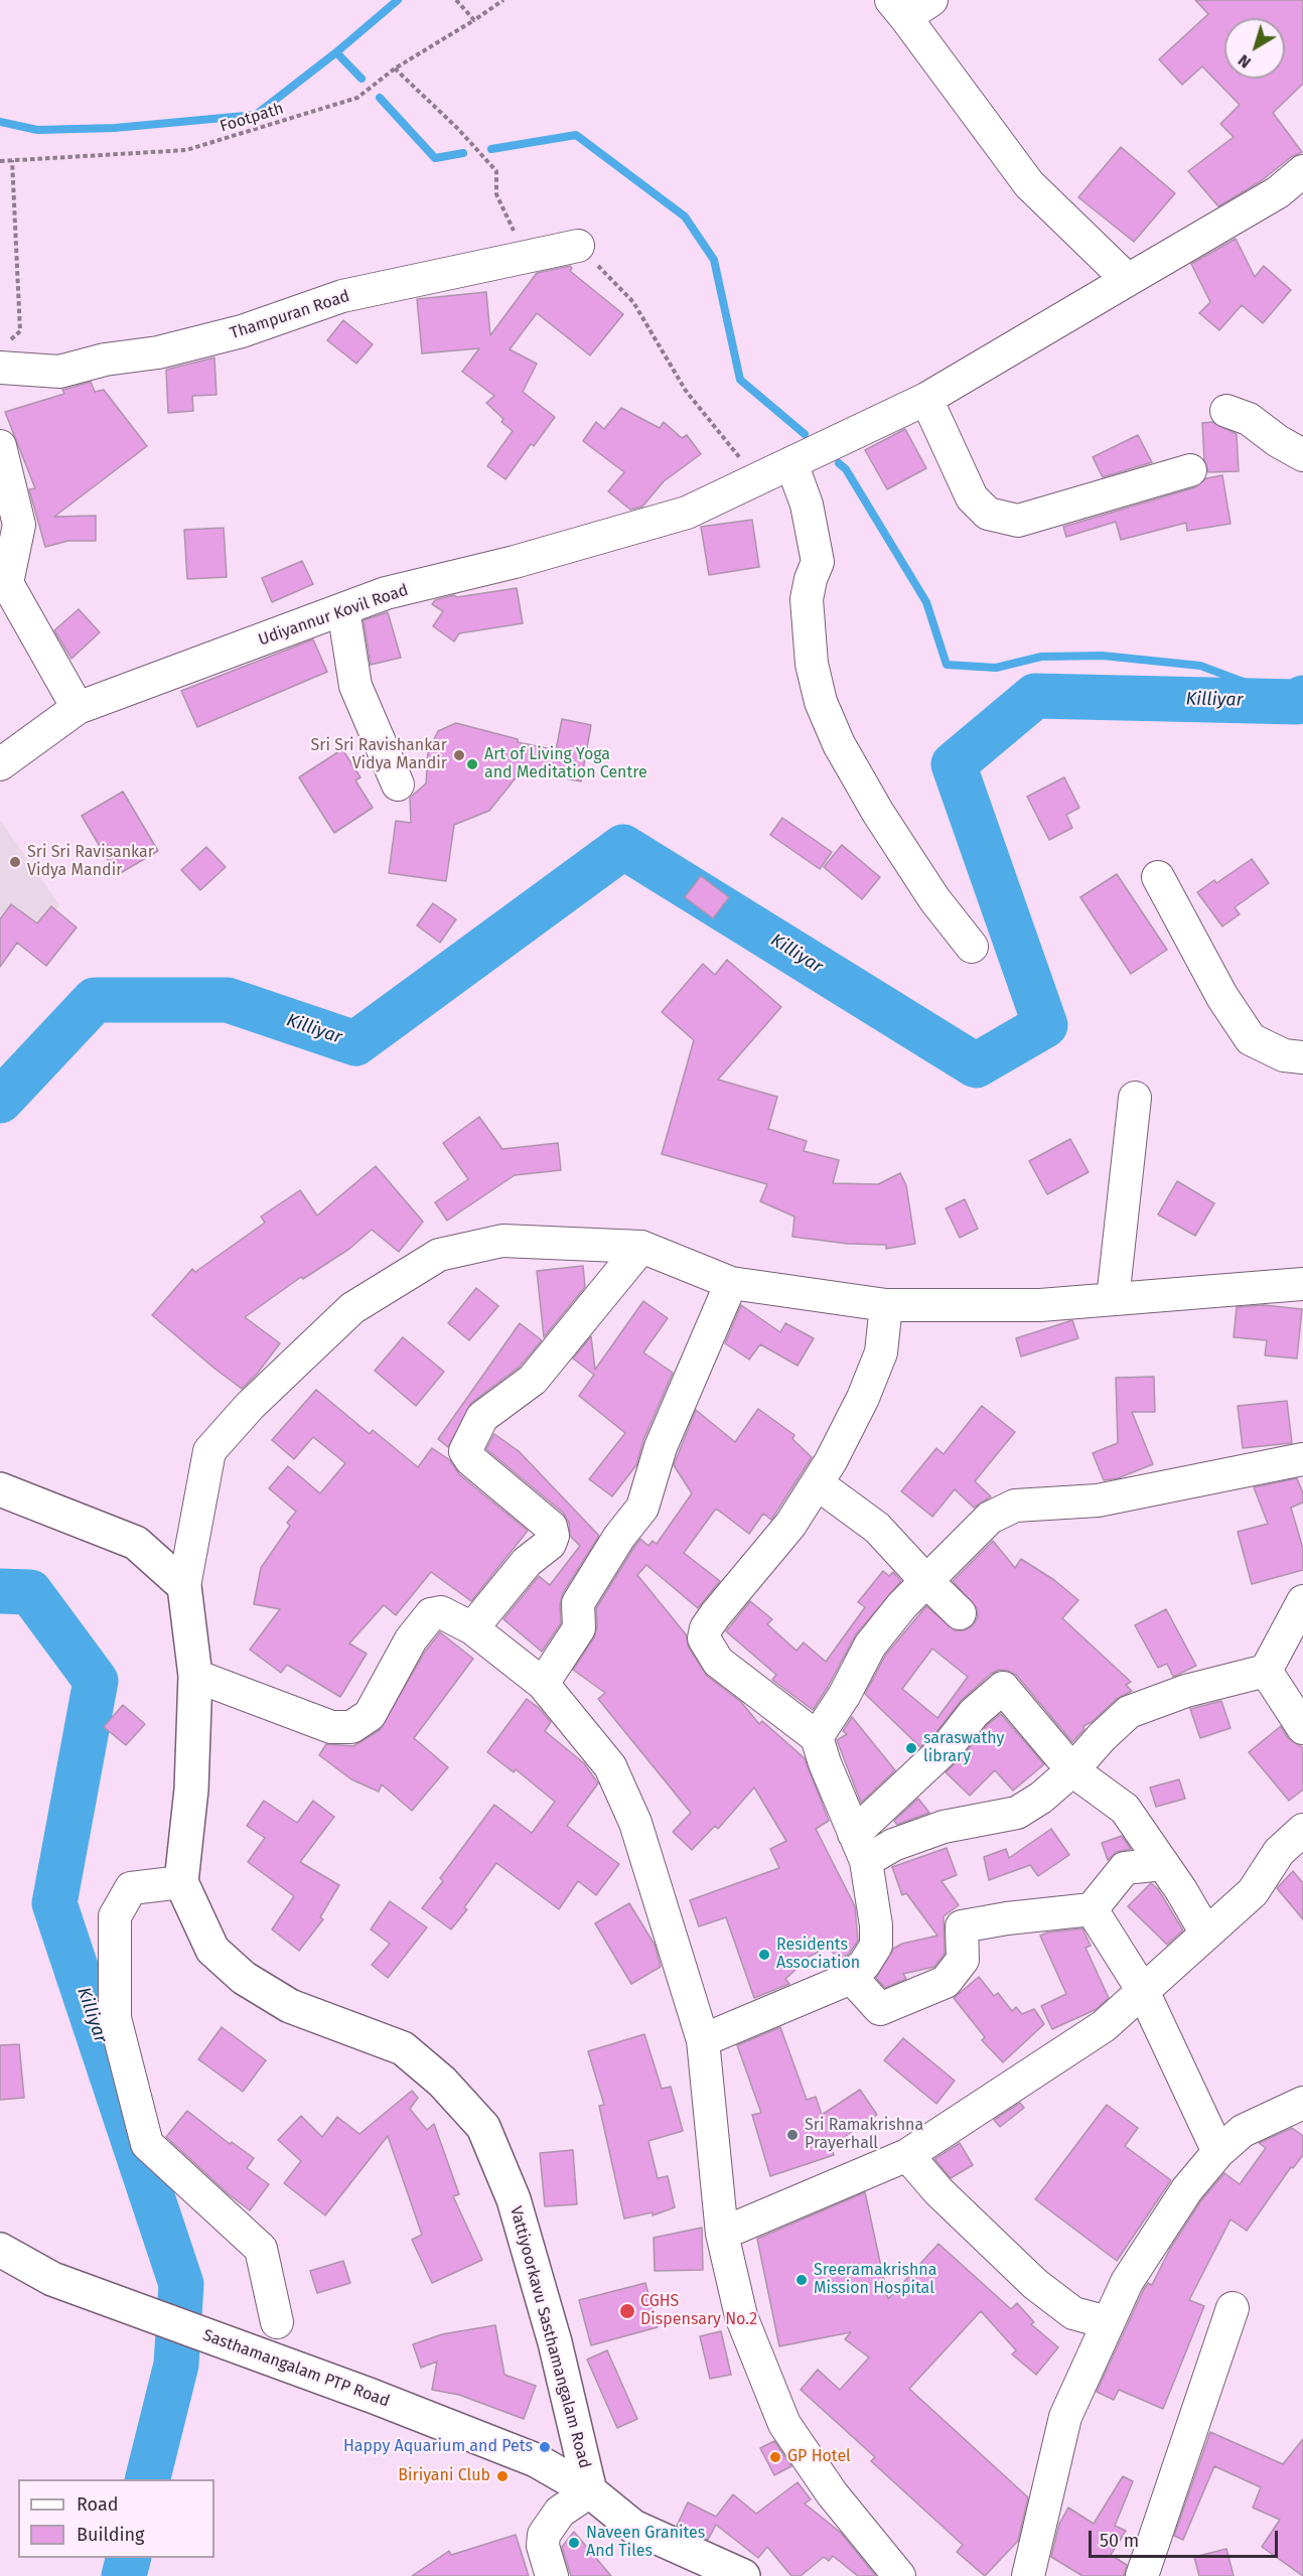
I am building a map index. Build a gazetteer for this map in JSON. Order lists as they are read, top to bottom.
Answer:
{
  "streets": {
    "main road": ["Vattiyoorkavu Sasthamangalam Road", "Sasthamangalam PTP Road"],
    "street": ["Thampuran Road", "Udiyannur Kovil Road"],
    "path": ["Footpath"]
  },
  "crossings": [
    ["Vattiyoorkavu Sasthamangalam Road", "Sasthamangalam PTP Road"]
  ],
  "water": ["Killiyar"],
  "places": [
    "Sri Sri Ravishankar Vidya Mandir",
    "Art of Living Yoga and Meditation Centre",
    "Sri Sri Ravisankar Vidya Mandir",
    "saraswathy library",
    "Residents Association",
    "Sri Ramakrishna Prayerhall",
    "Sreeramakrishna Mission Hospital",
    "CGHS Dispensary No.2",
    "Happy Aquarium and Pets",
    "GP Hotel",
    "Biriyani Club",
    "Naveen Granites And Tiles"
  ],
  "legend": ["Road", "Building"],
  "scale_bar": "50 m",
  "north": "bottom left"
}
